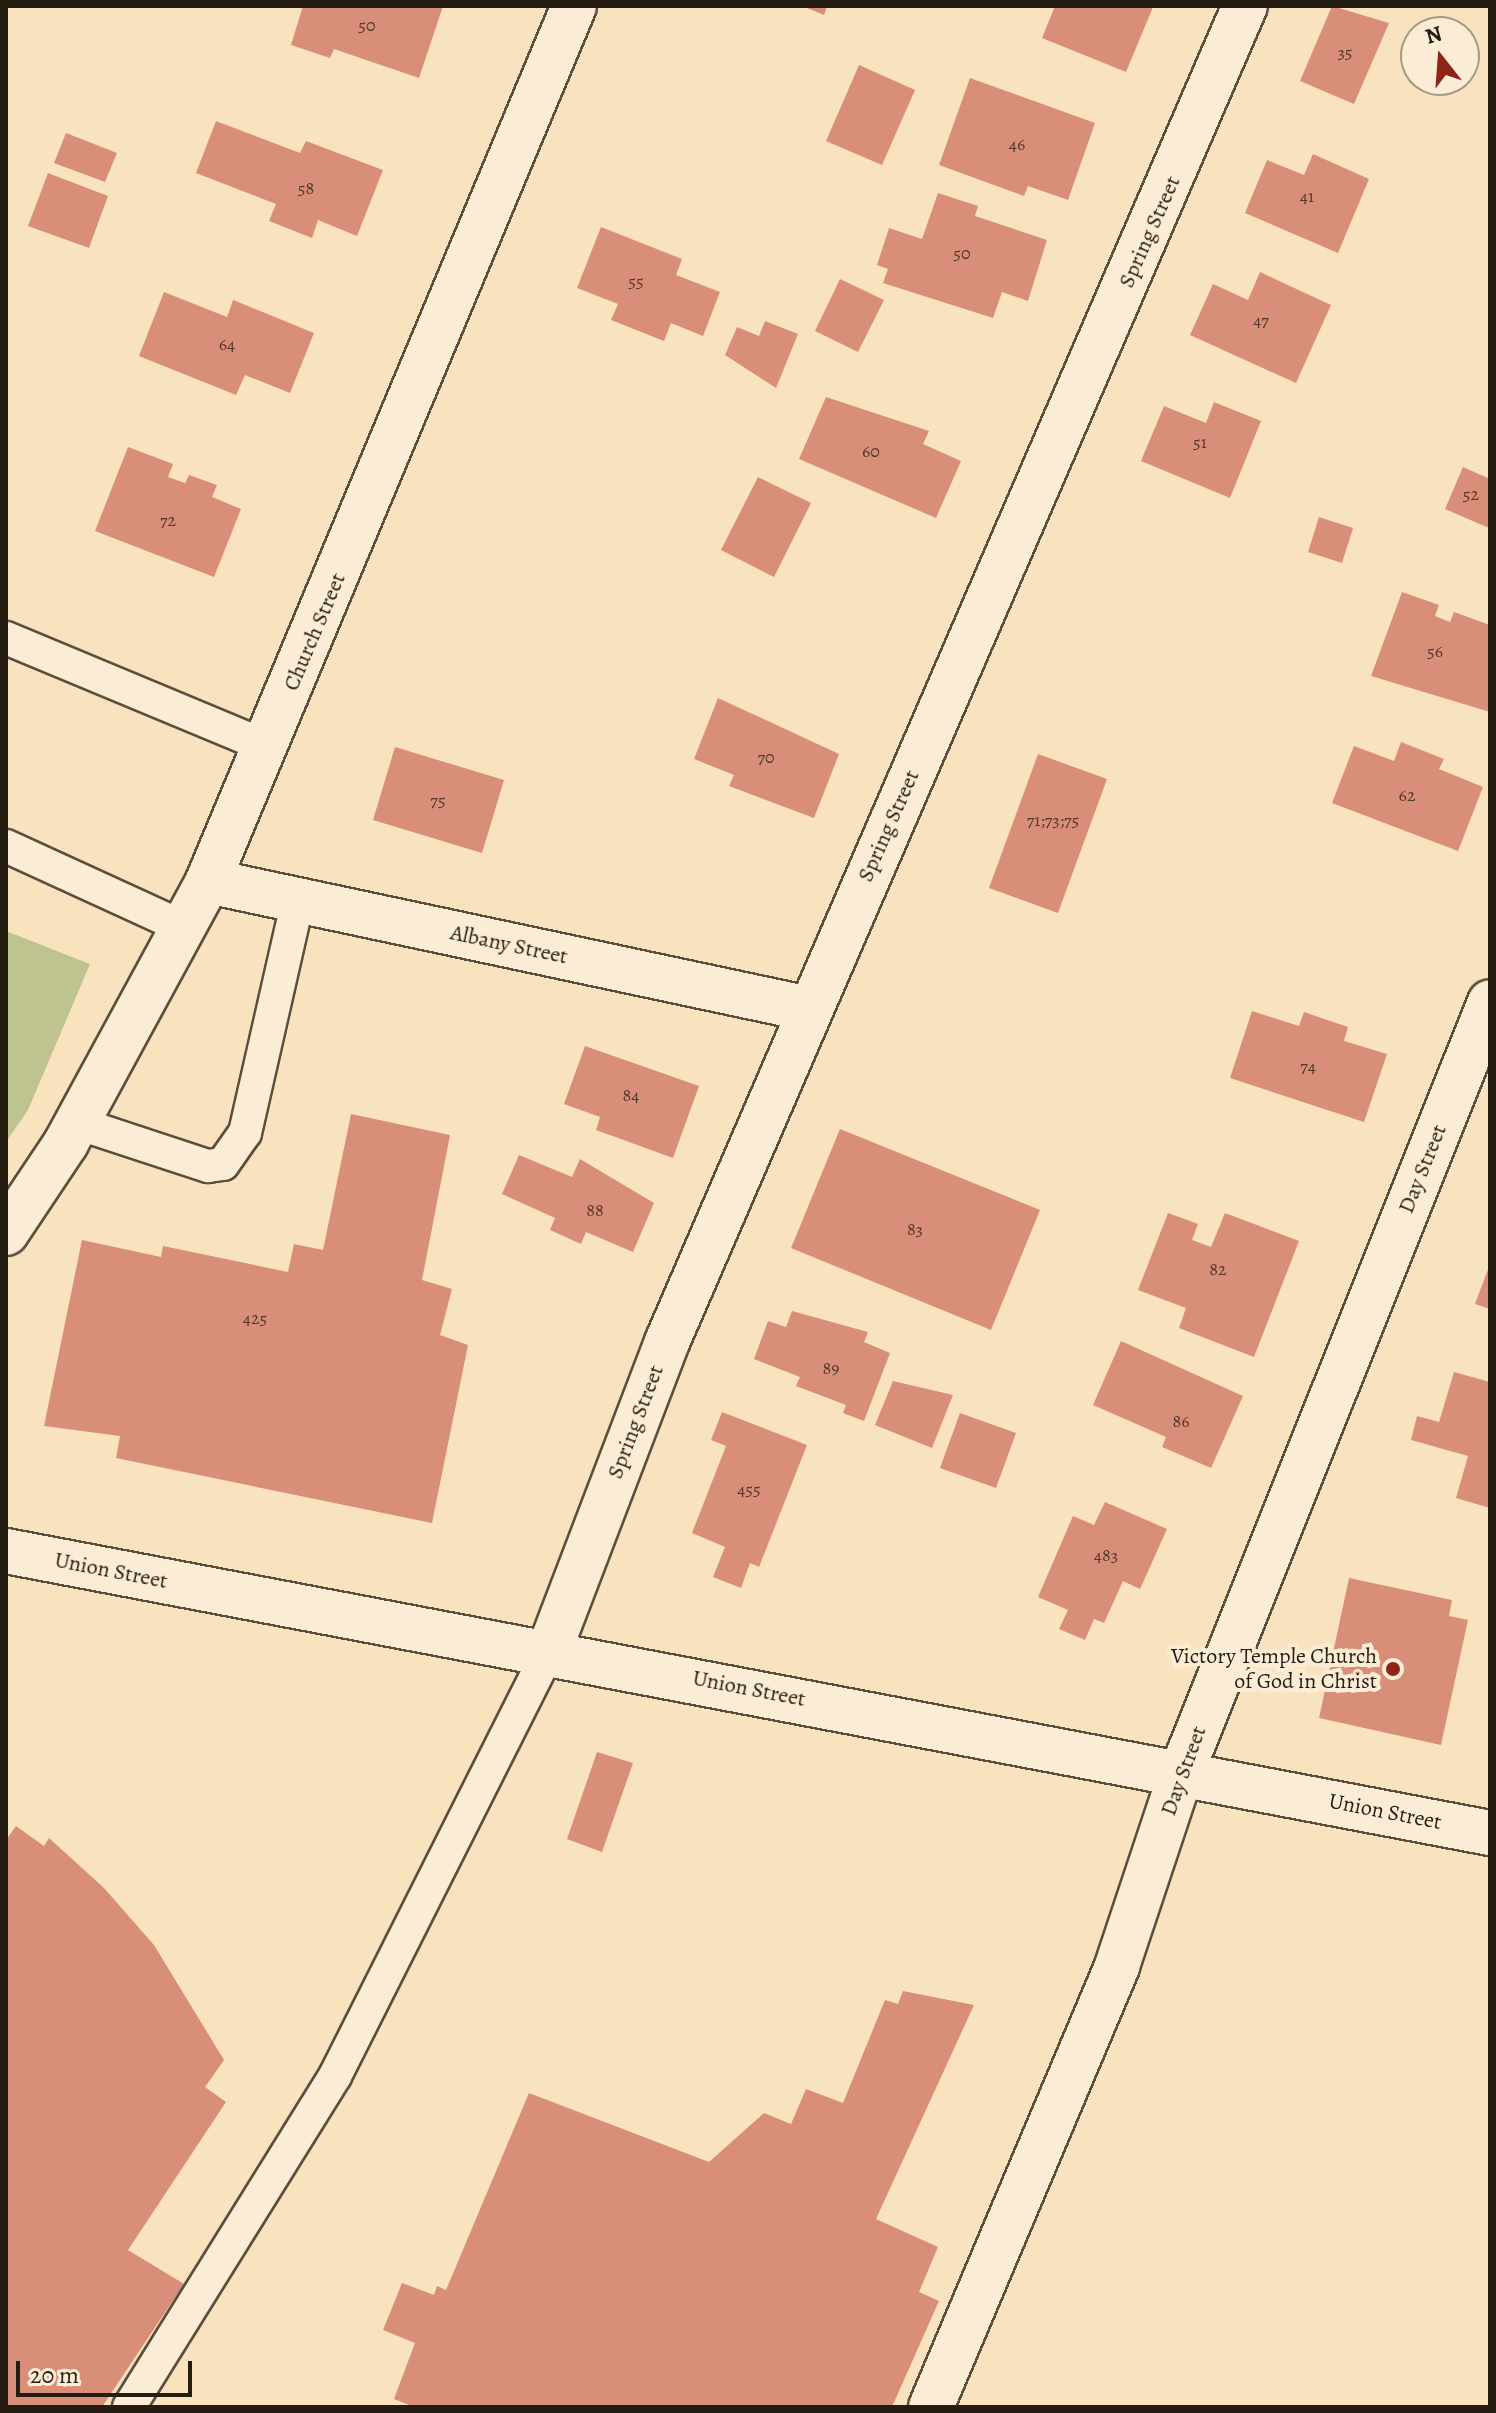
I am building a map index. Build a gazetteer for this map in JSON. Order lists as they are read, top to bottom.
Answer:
{
  "streets": {
    "street": [
      "Spring Street",
      "Church Street",
      "Albany Street",
      "Day Street",
      "Union Street"
    ]
  },
  "crossings": [
    ["Spring Street", "Albany Street"],
    ["Spring Street", "Union Street"],
    ["Church Street", "Albany Street"],
    ["Day Street", "Union Street"]
  ],
  "places": ["Victory Temple Church of God in Christ"],
  "house_numbers": [
    "50",
    "35",
    "46",
    "58",
    "41",
    "50",
    "55",
    "47",
    "64",
    "51",
    "60",
    "52",
    "72",
    "56",
    "70",
    "62",
    "75",
    "71;73;75",
    "74",
    "84",
    "88",
    "83",
    "82",
    "425",
    "89",
    "86",
    "455",
    "483"
  ],
  "scale_bar": "20 m",
  "north": "top"
}
